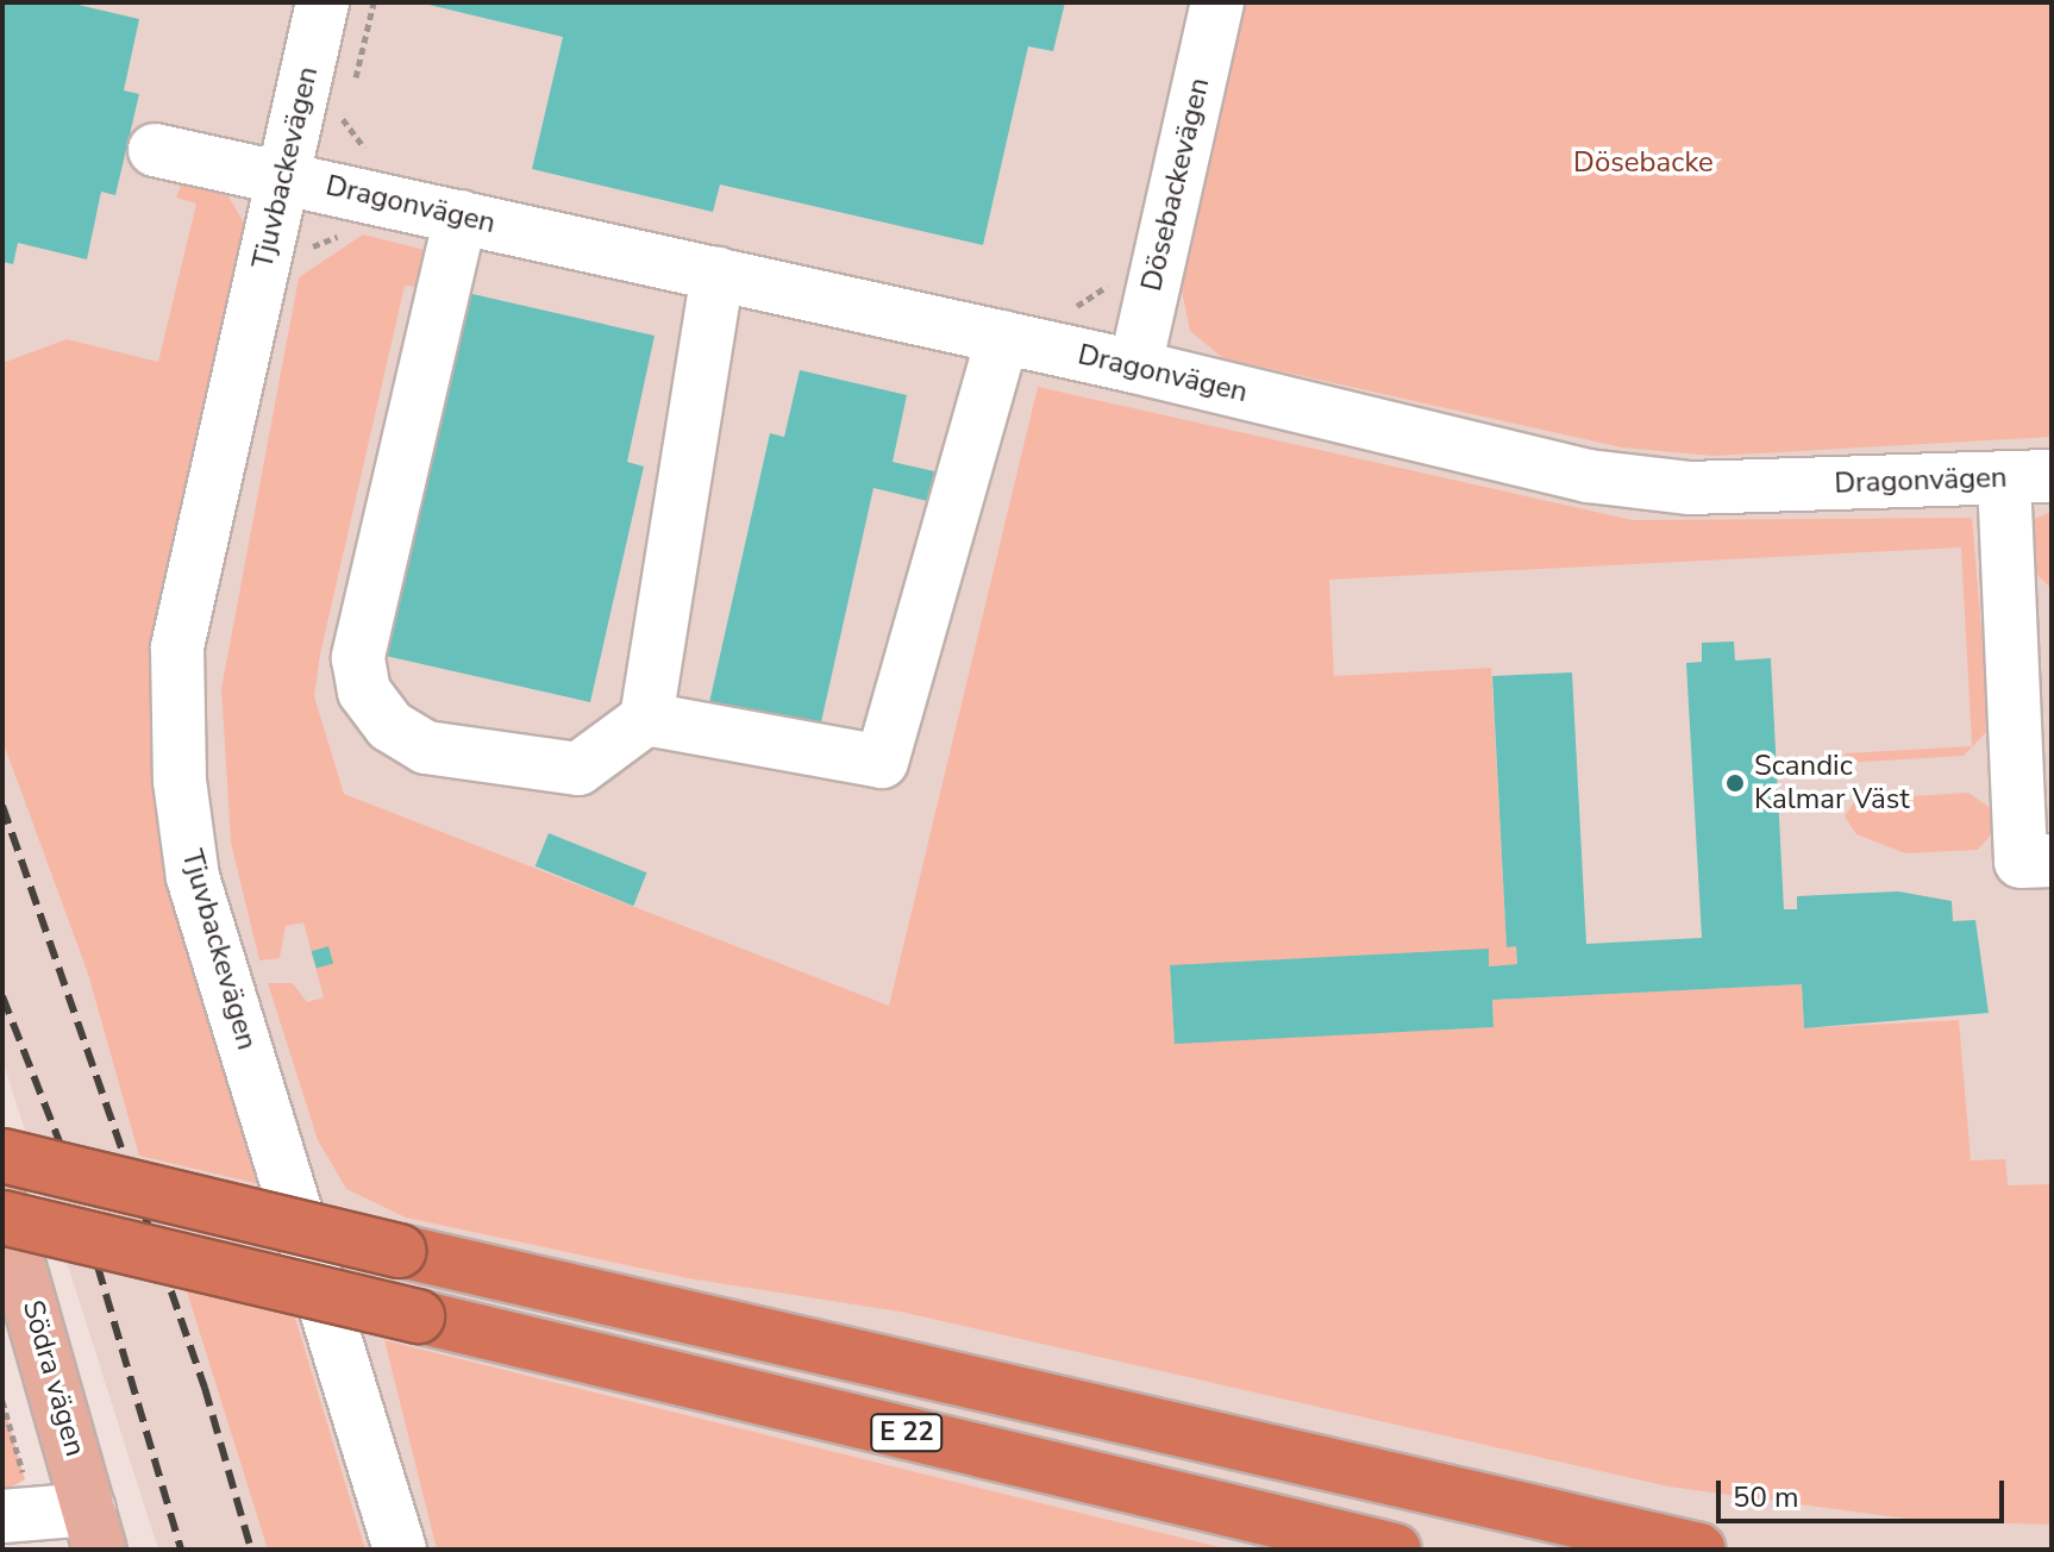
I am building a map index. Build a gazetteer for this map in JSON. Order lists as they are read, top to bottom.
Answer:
{
  "streets": {
    "highway": ["E 22"],
    "main road": ["Södra vägen"],
    "street": ["Tjuvbackevägen", "Dösebackevägen", "Dragonvägen"]
  },
  "crossings": [
    ["Tjuvbackevägen", "Dragonvägen"],
    ["Dösebackevägen", "Dragonvägen"]
  ],
  "parks": ["Dösebacke"],
  "places": ["Scandic Kalmar Väst"],
  "scale_bar": "50 m"
}
